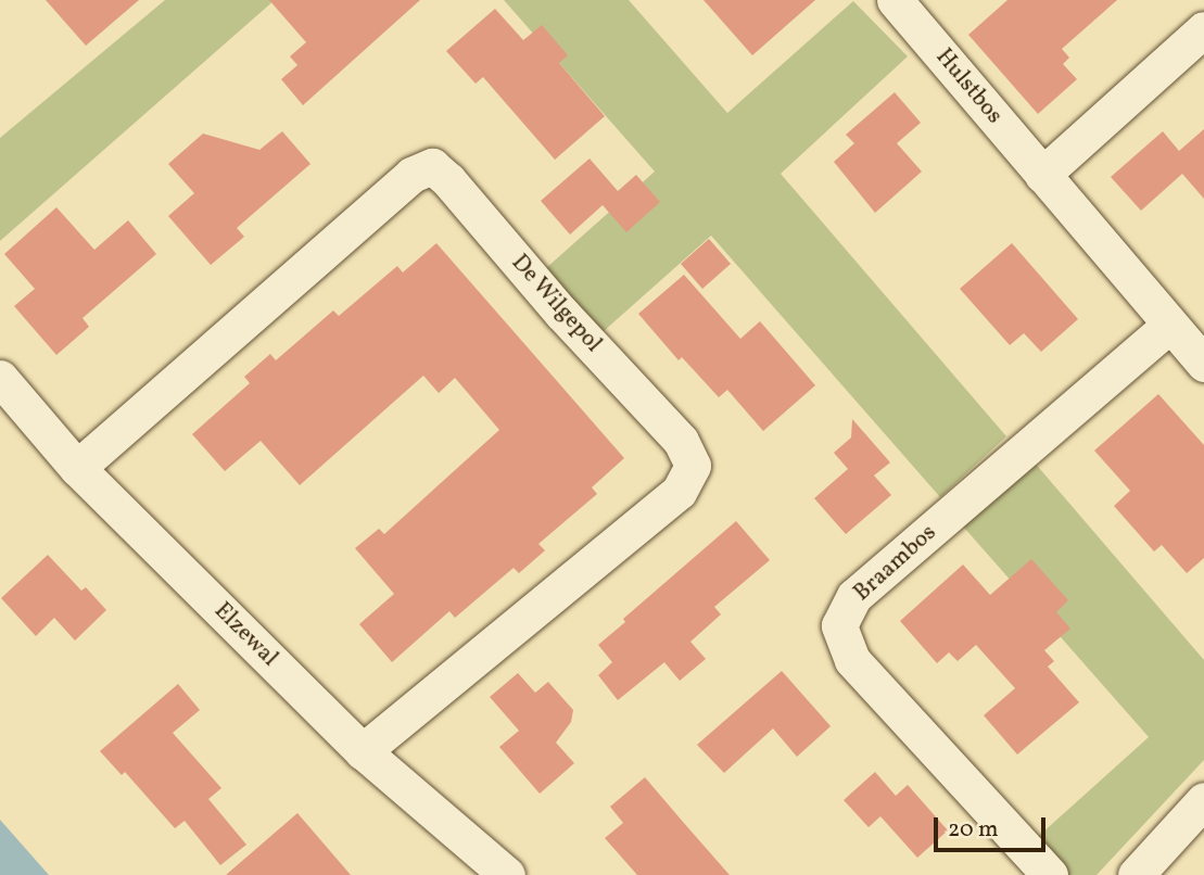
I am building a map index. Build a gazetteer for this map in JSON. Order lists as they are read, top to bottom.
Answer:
{
  "streets": {
    "street": [
      "Hulstbos",
      "De Wilgepol",
      "Braambos",
      "Elzewal"
    ]
  },
  "crossings": [
    ["Hulstbos", "Braambos"],
    ["De Wilgepol", "Elzewal"]
  ],
  "scale_bar": "20 m"
}
